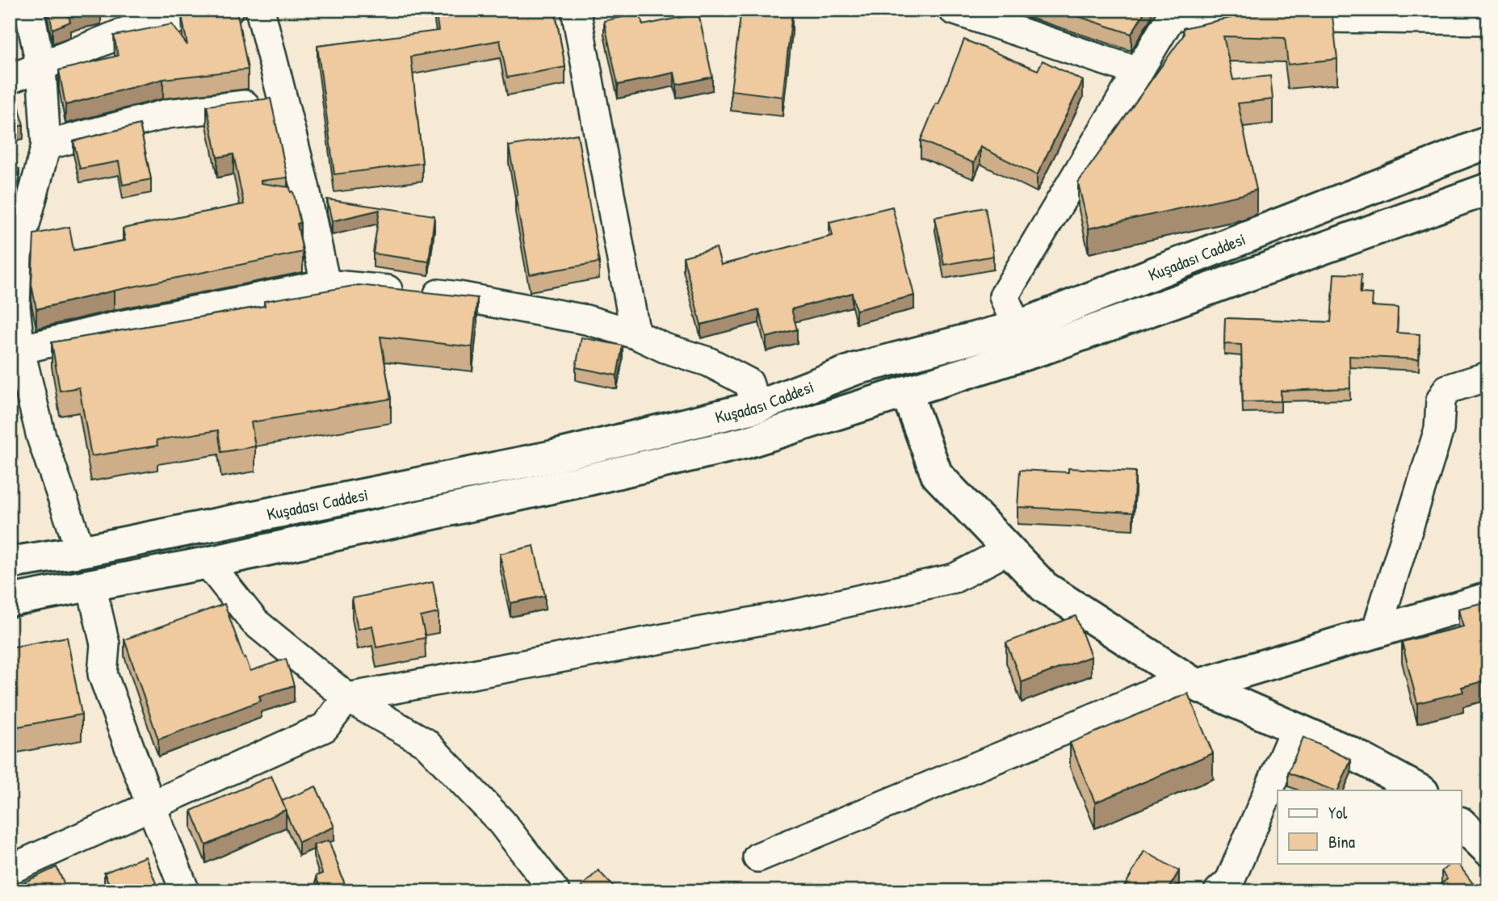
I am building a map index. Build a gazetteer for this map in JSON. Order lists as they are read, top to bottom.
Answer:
{
  "streets": {
    "main road": ["Kuşadası Caddesi"]
  },
  "legend": ["Yol", "Bina"]
}
